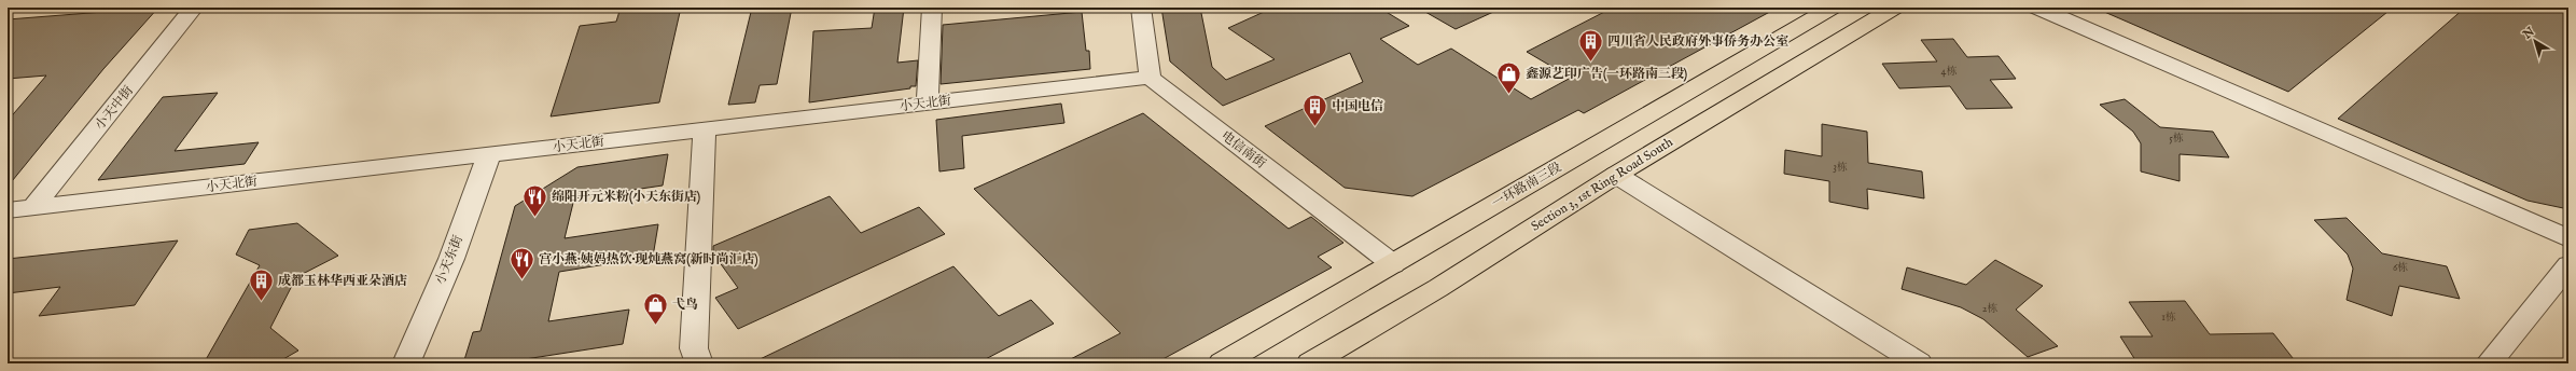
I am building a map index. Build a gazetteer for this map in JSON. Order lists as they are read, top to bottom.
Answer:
{
  "streets": {
    "main road": ["Section 3, 1st Ring Road South", "一环路南三段"],
    "street": [
      "小天北街",
      "小天中街",
      "电信南街",
      "小天东街"
    ]
  },
  "crossings": [
    ["小天北街", "小天中街"],
    ["小天北街", "电信南街"],
    ["小天北街", "小天东街"],
    ["电信南街", "一环路南三段"]
  ],
  "places": {
    "building": ["四川省人民政府外事侨务办公室", "中国电信", "成都玉林华西亚朵酒店"],
    "shop": ["鑫源艺印广告(一环路南三段)", "弋鸟"],
    "restaurant": ["绵阳开元米粉(小天东街店)", "宫小燕·姨妈热饮·现炖燕窝(新时尚汇店)"]
  },
  "house_numbers": [
    "4栋",
    "5栋",
    "3栋",
    "6栋",
    "2栋",
    "1栋"
  ],
  "north": "top left"
}
